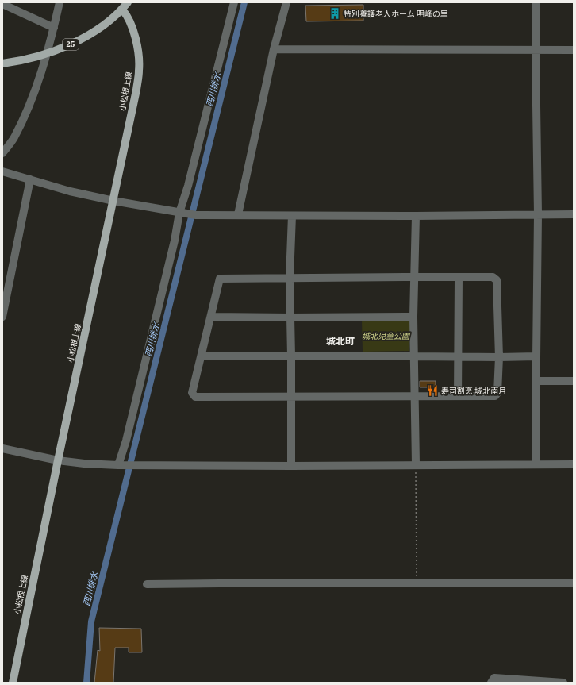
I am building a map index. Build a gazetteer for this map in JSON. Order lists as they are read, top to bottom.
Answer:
{
  "streets": {
    "main road": ["25", "小松根上線"]
  },
  "crossings": [
    ["25", "小松根上線"]
  ],
  "districts": ["城北町"],
  "water": ["西川排水"],
  "parks": ["城北児童公園"],
  "places": {
    "building": ["特別養護老人ホーム 明峰の里"],
    "restaurant": ["寿司割烹 城北南月"]
  }
}
